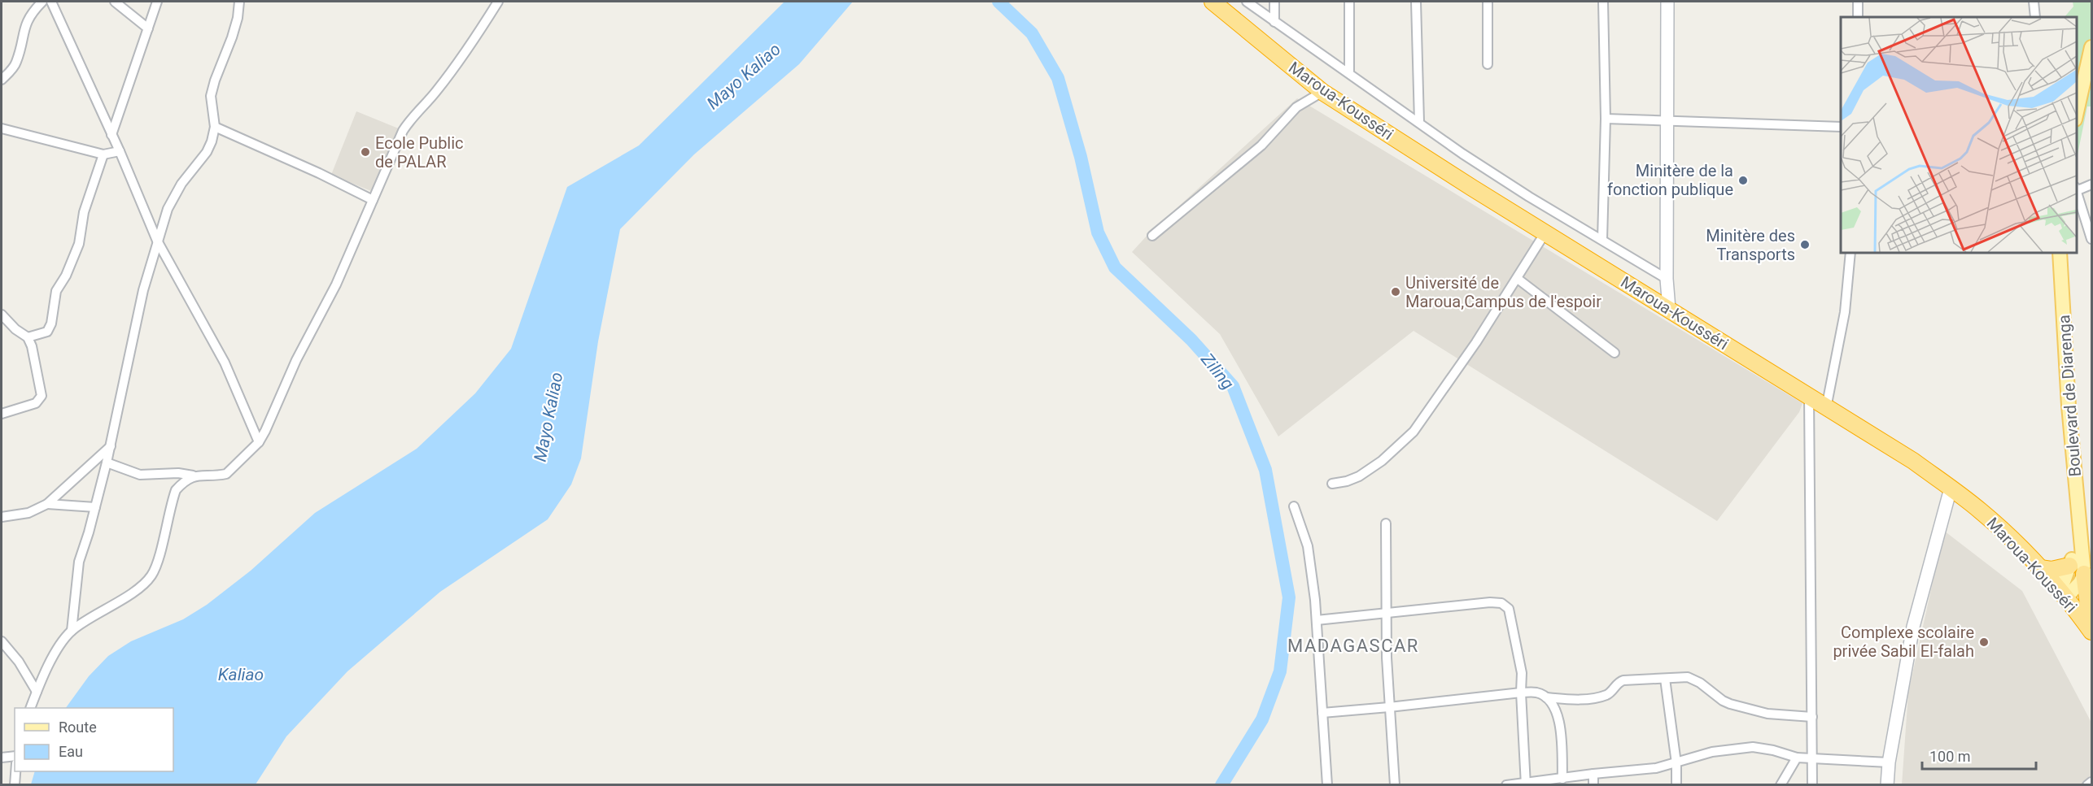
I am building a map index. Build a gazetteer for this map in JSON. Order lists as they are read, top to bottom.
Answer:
{
  "streets": {
    "highway": ["Maroua-Kousséri"],
    "main road": ["Boulevard de Diarenga"]
  },
  "crossings": [
    ["Maroua-Kousséri", "Boulevard de Diarenga"]
  ],
  "districts": ["MADAGASCAR"],
  "water": ["Mayo Kaliao", "Ziling", "Kaliao"],
  "places": [
    "Ecole Public de PALAR",
    "Minitère de la fonction publique",
    "Minitère des Transports",
    "Université de Maroua,Campus de l'espoir",
    "Complexe scolaire privée Sabil El-falah"
  ],
  "legend": ["Route", "Eau"],
  "scale_bar": "100 m"
}
